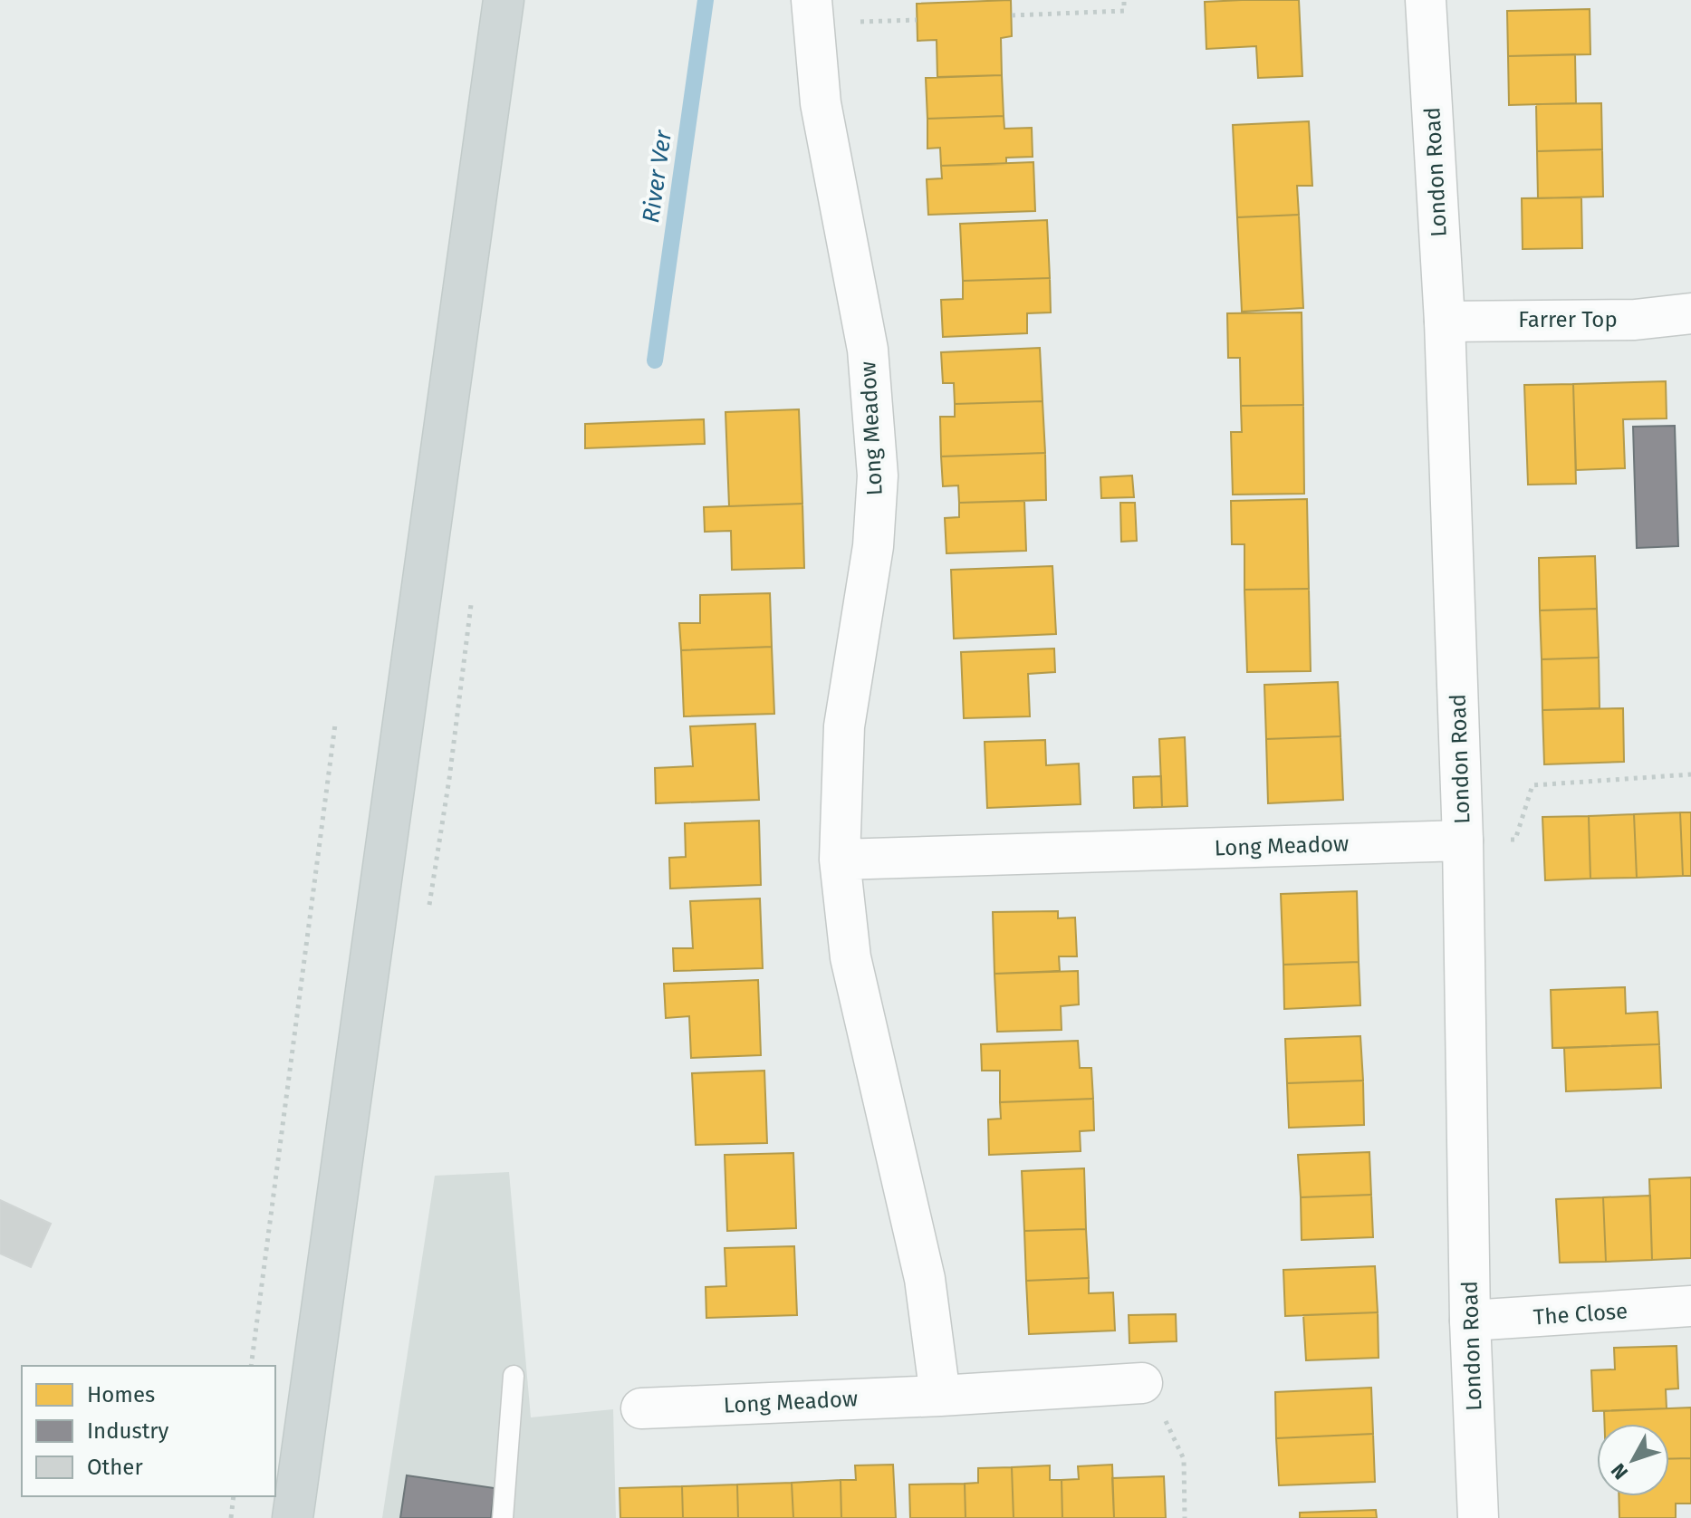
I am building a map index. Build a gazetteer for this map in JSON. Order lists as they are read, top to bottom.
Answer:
{
  "streets": {
    "street": [
      "London Road",
      "Farrer Top",
      "Long Meadow",
      "The Close"
    ]
  },
  "crossings": [
    ["London Road", "Farrer Top"],
    ["London Road", "Long Meadow"],
    ["London Road", "The Close"]
  ],
  "water": ["River Ver"],
  "legend": ["Homes", "Industry", "Other"],
  "north": "bottom left"
}
